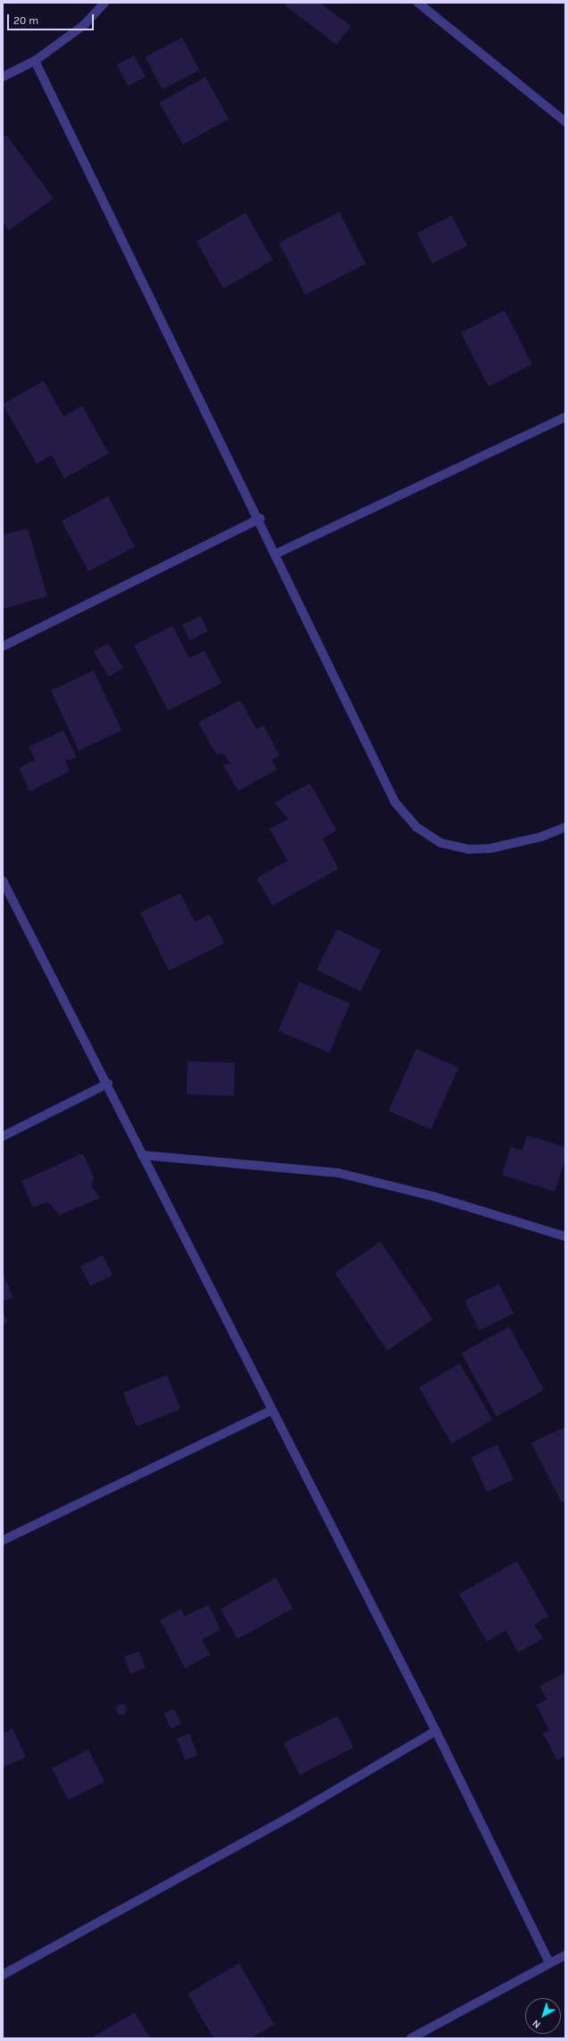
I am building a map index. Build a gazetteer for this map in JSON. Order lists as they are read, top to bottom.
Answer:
{
  "scale_bar": "20 m",
  "north": "bottom left"
}
